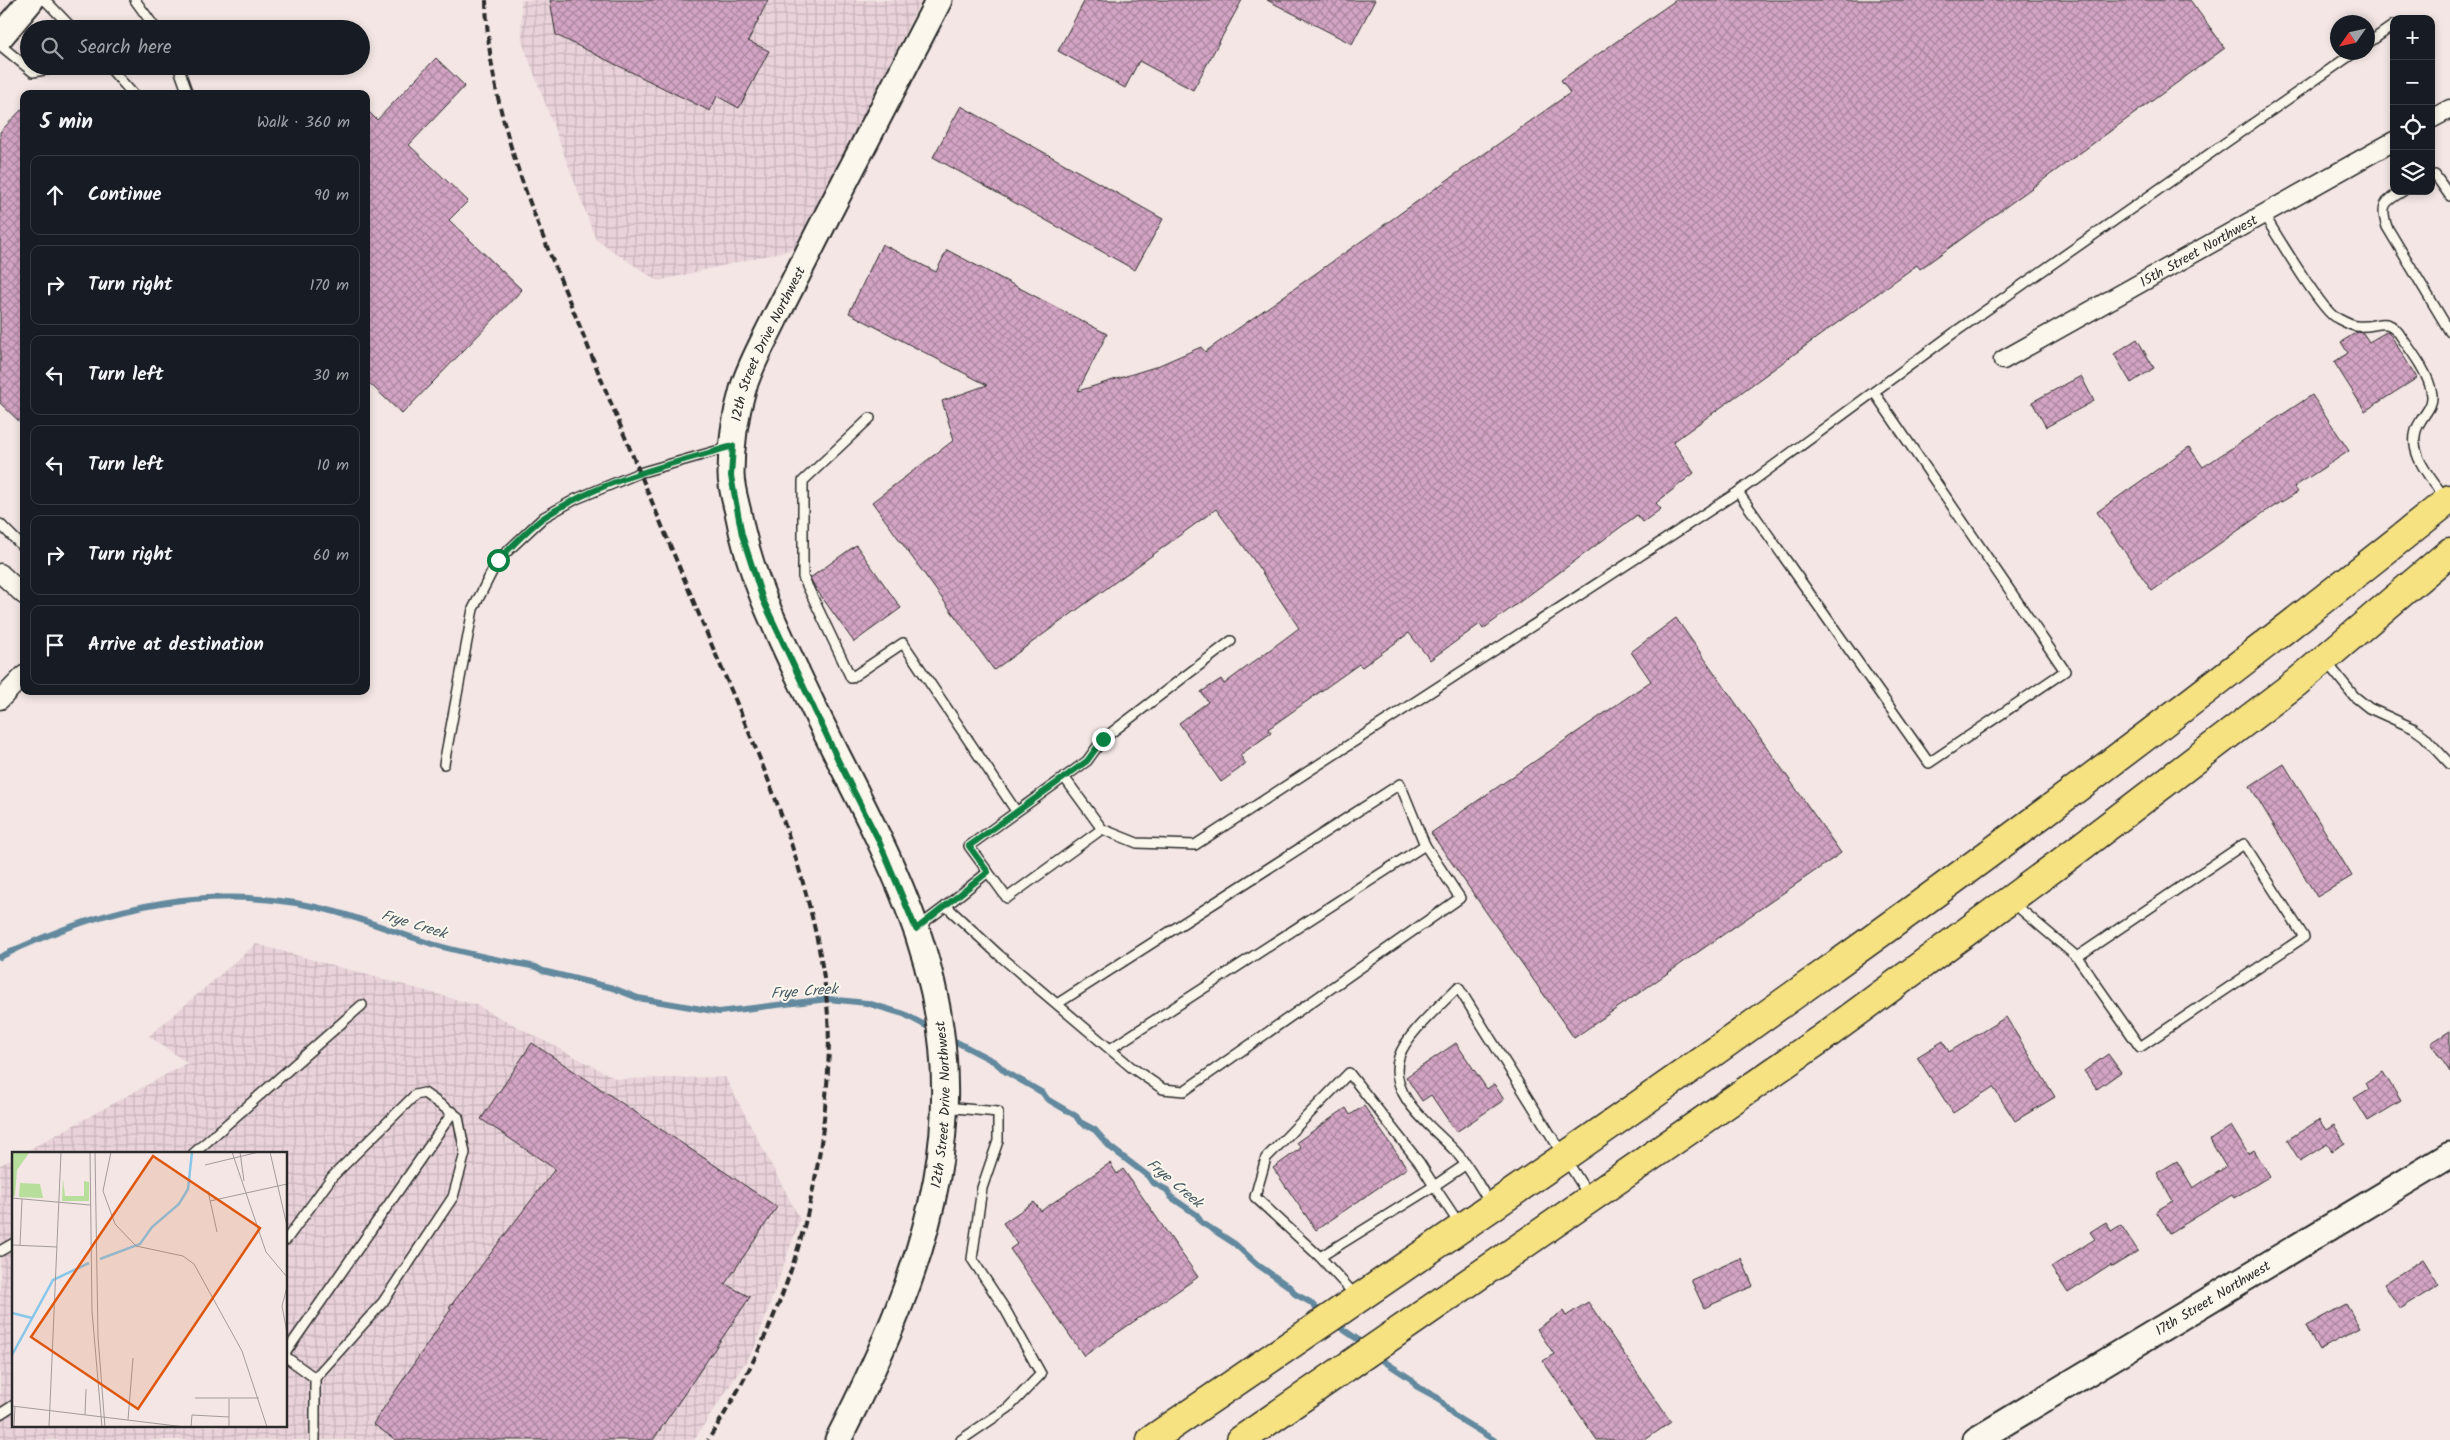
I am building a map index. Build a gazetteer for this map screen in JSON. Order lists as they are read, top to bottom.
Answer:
{
  "streets": {
    "street": ["15th Street Northwest", "12th Street Drive Northwest", "17th Street Northwest"]
  },
  "water": ["Frye Creek"],
  "north": "bottom left",
  "page": {
    "map_buttons": ["+", "−"],
    "search": "Search here",
    "heading": ["5 min", "Walk · 360 m"],
    "list": [
      ["Continue", "90 m"],
      ["Turn right", "170 m"],
      ["Turn left", "30 m"],
      ["Turn left", "10 m"],
      ["Turn right", "60 m"],
      "Arrive at destination"
    ]
  }
}
